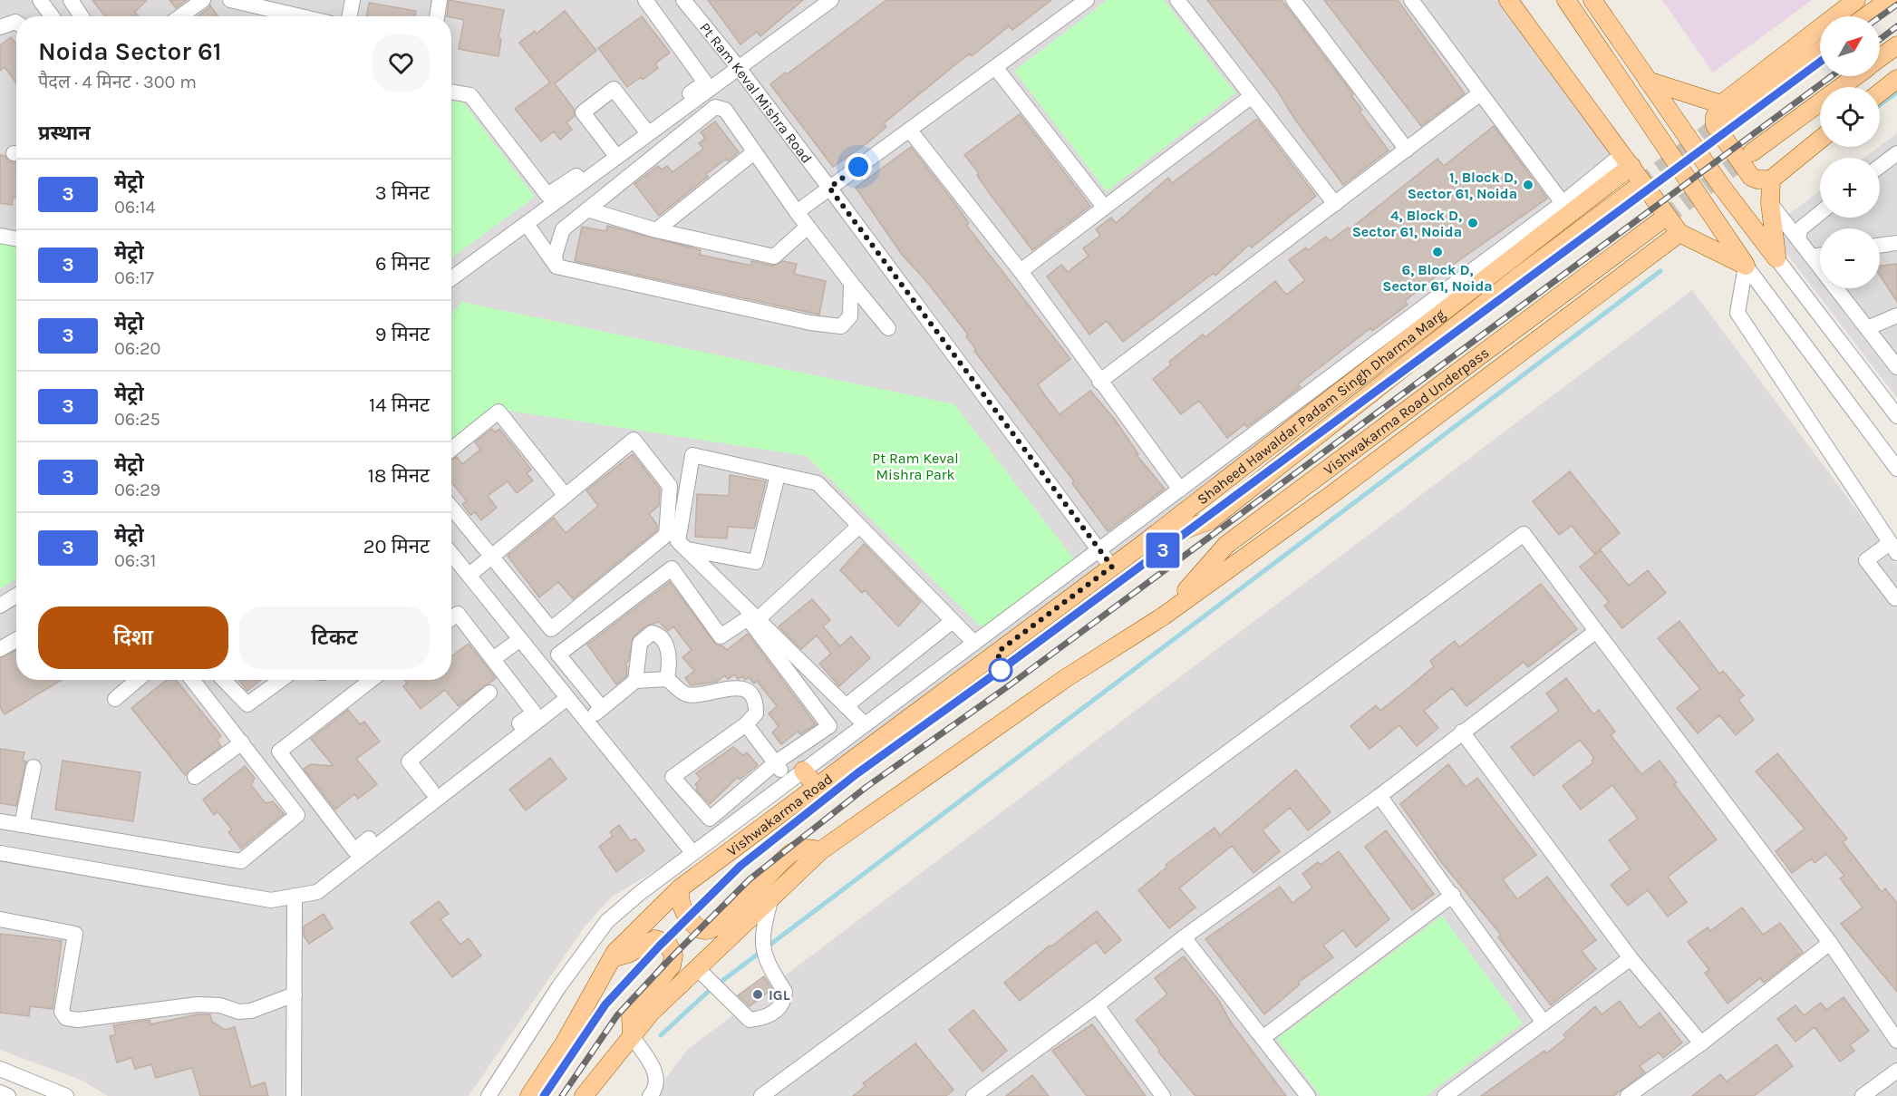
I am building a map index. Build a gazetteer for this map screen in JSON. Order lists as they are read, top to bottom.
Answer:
{
  "streets": {
    "main road": ["Shaheed Hawaldar Padam Singh Dharma Marg", "Vishwakarma Road Underpass", "Vishwakarma Road"],
    "street": ["Pt Ram Keval Mishra Road"]
  },
  "crossings": [
    ["Pt Ram Keval Mishra Road", "Vishwakarma Road"],
    ["Shaheed Hawaldar Padam Singh Dharma Marg", "Vishwakarma Road"]
  ],
  "parks": ["Pt Ram Keval Mishra Park"],
  "places": [
    "1, Block D, Sector 61, Noida",
    "4, Block D, Sector 61, Noida",
    "6, Block D, Sector 61, Noida",
    "IGL"
  ],
  "lines": ["metro line 3"],
  "north": "top right",
  "page": {
    "on_map": "3",
    "map_buttons": ["+", "−"],
    "heading": [
      ["Noida Sector 61", "पैदल · 4 मिनट · 300 m"],
      "प्रस्थान"
    ],
    "list": [
      {
        "mark": "3",
        "name": "मेट्रो",
        "note": "06:14",
        "value": "3 मिनट"
      },
      {
        "mark": "3",
        "name": "मेट्रो",
        "note": "06:17",
        "value": "6 मिनट"
      },
      {
        "mark": "3",
        "name": "मेट्रो",
        "note": "06:20",
        "value": "9 मिनट"
      },
      {
        "mark": "3",
        "name": "मेट्रो",
        "note": "06:25",
        "value": "14 मिनट"
      },
      {
        "mark": "3",
        "name": "मेट्रो",
        "note": "06:29",
        "value": "18 मिनट"
      },
      {
        "mark": "3",
        "name": "मेट्रो",
        "note": "06:31",
        "value": "20 मिनट"
      }
    ],
    "buttons": ["दिशा", "टिकट"]
  }
}
